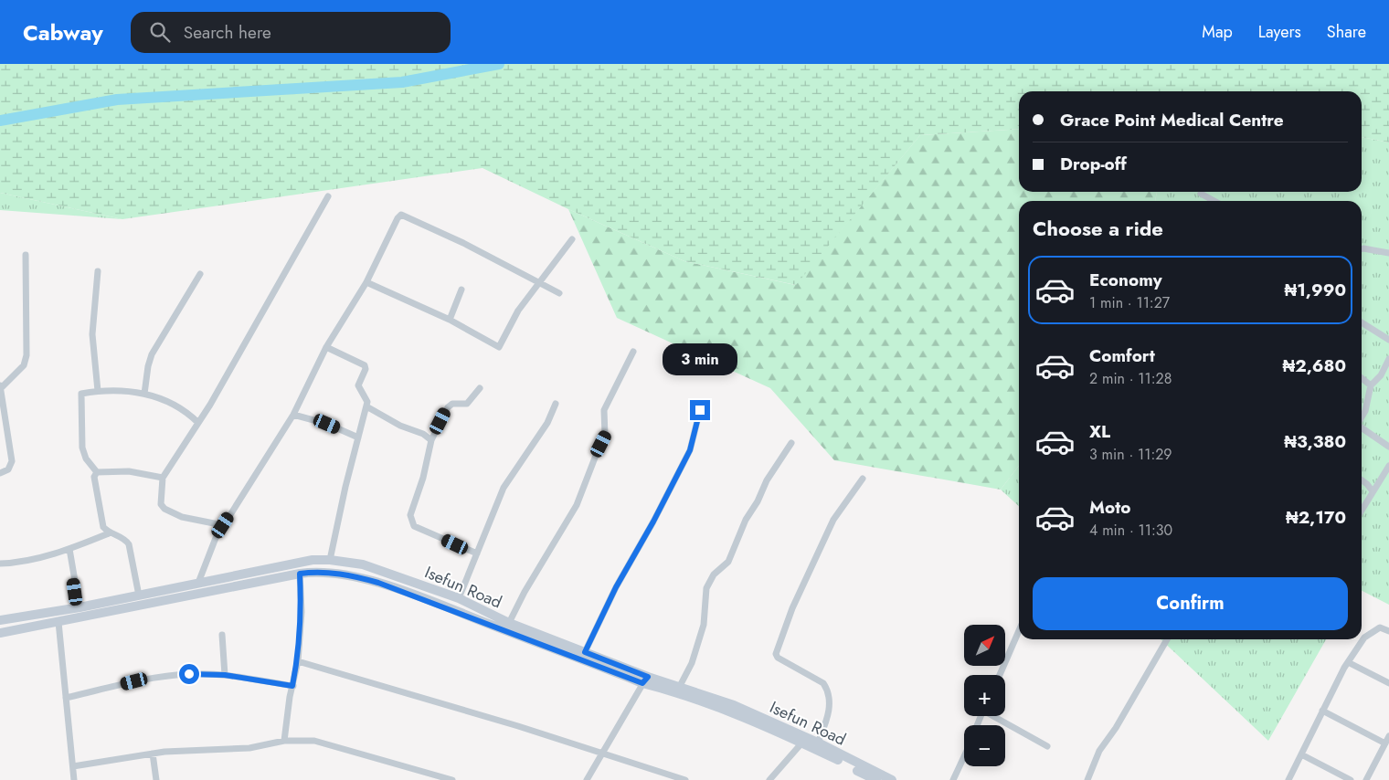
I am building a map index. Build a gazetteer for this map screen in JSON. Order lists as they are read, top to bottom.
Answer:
{
  "streets": {
    "street": ["Isefun Road"]
  },
  "north": "top right",
  "page": {
    "header": "Cabway",
    "search": "Search here",
    "nav": ["Map", "Layers", "Share"],
    "banner": ["Grace Point Medical Centre", "Drop-off"],
    "heading": "Choose a ride",
    "list": [
      {
        "name": "Economy",
        "note": "1 min · 11:27",
        "value": "₦1,990"
      },
      {
        "name": "Comfort",
        "note": "2 min · 11:28",
        "value": "₦2,680"
      },
      {
        "name": "XL",
        "note": "3 min · 11:29",
        "value": "₦3,380"
      },
      {
        "name": "Moto",
        "note": "4 min · 11:30",
        "value": "₦2,170"
      }
    ],
    "bubble": "3 min",
    "buttons": "Confirm",
    "map_buttons": ["+", "−"]
  }
}
